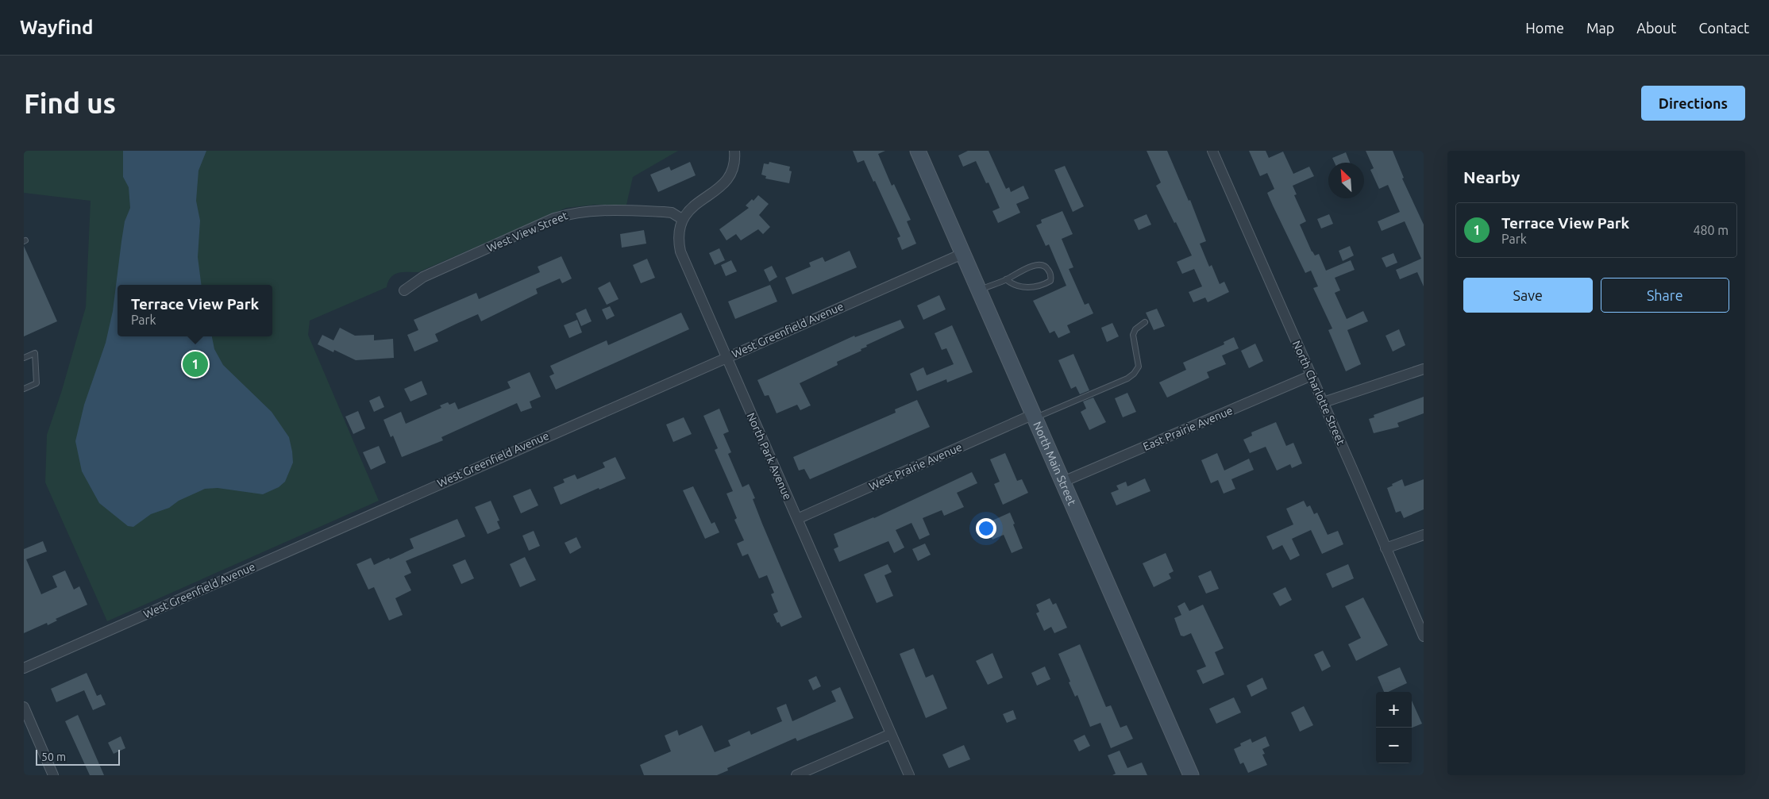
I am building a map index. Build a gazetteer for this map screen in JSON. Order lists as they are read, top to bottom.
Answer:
{
  "streets": {
    "street": [
      "West View Street",
      "West Greenfield Avenue",
      "North Charlotte Street",
      "East Prairie Avenue",
      "North Park Avenue",
      "North Main Street",
      "West Prairie Avenue"
    ]
  },
  "crossings": [
    ["West View Street", "North Park Avenue"],
    ["West Greenfield Avenue", "North Park Avenue"],
    ["West Greenfield Avenue", "North Main Street"],
    ["North Charlotte Street", "East Prairie Avenue"],
    ["East Prairie Avenue", "North Main Street"],
    ["North Park Avenue", "West Prairie Avenue"],
    ["North Main Street", "West Prairie Avenue"]
  ],
  "scale_bar": "50 m",
  "north": "top left",
  "page": {
    "header": "Wayfind",
    "nav": [
      "Home",
      "Map",
      "About",
      "Contact"
    ],
    "buttons": [
      "Directions",
      ["Save", "Share"]
    ],
    "title": "Find us",
    "heading": "Nearby",
    "list": [
      {
        "mark": "1",
        "name": "Terrace View Park",
        "note": "Park",
        "value": "480 m"
      }
    ],
    "popup": ["Terrace View Park", "Park"],
    "pins": "1",
    "map_buttons": ["+", "−"],
    "scale": "50 m"
  }
}
